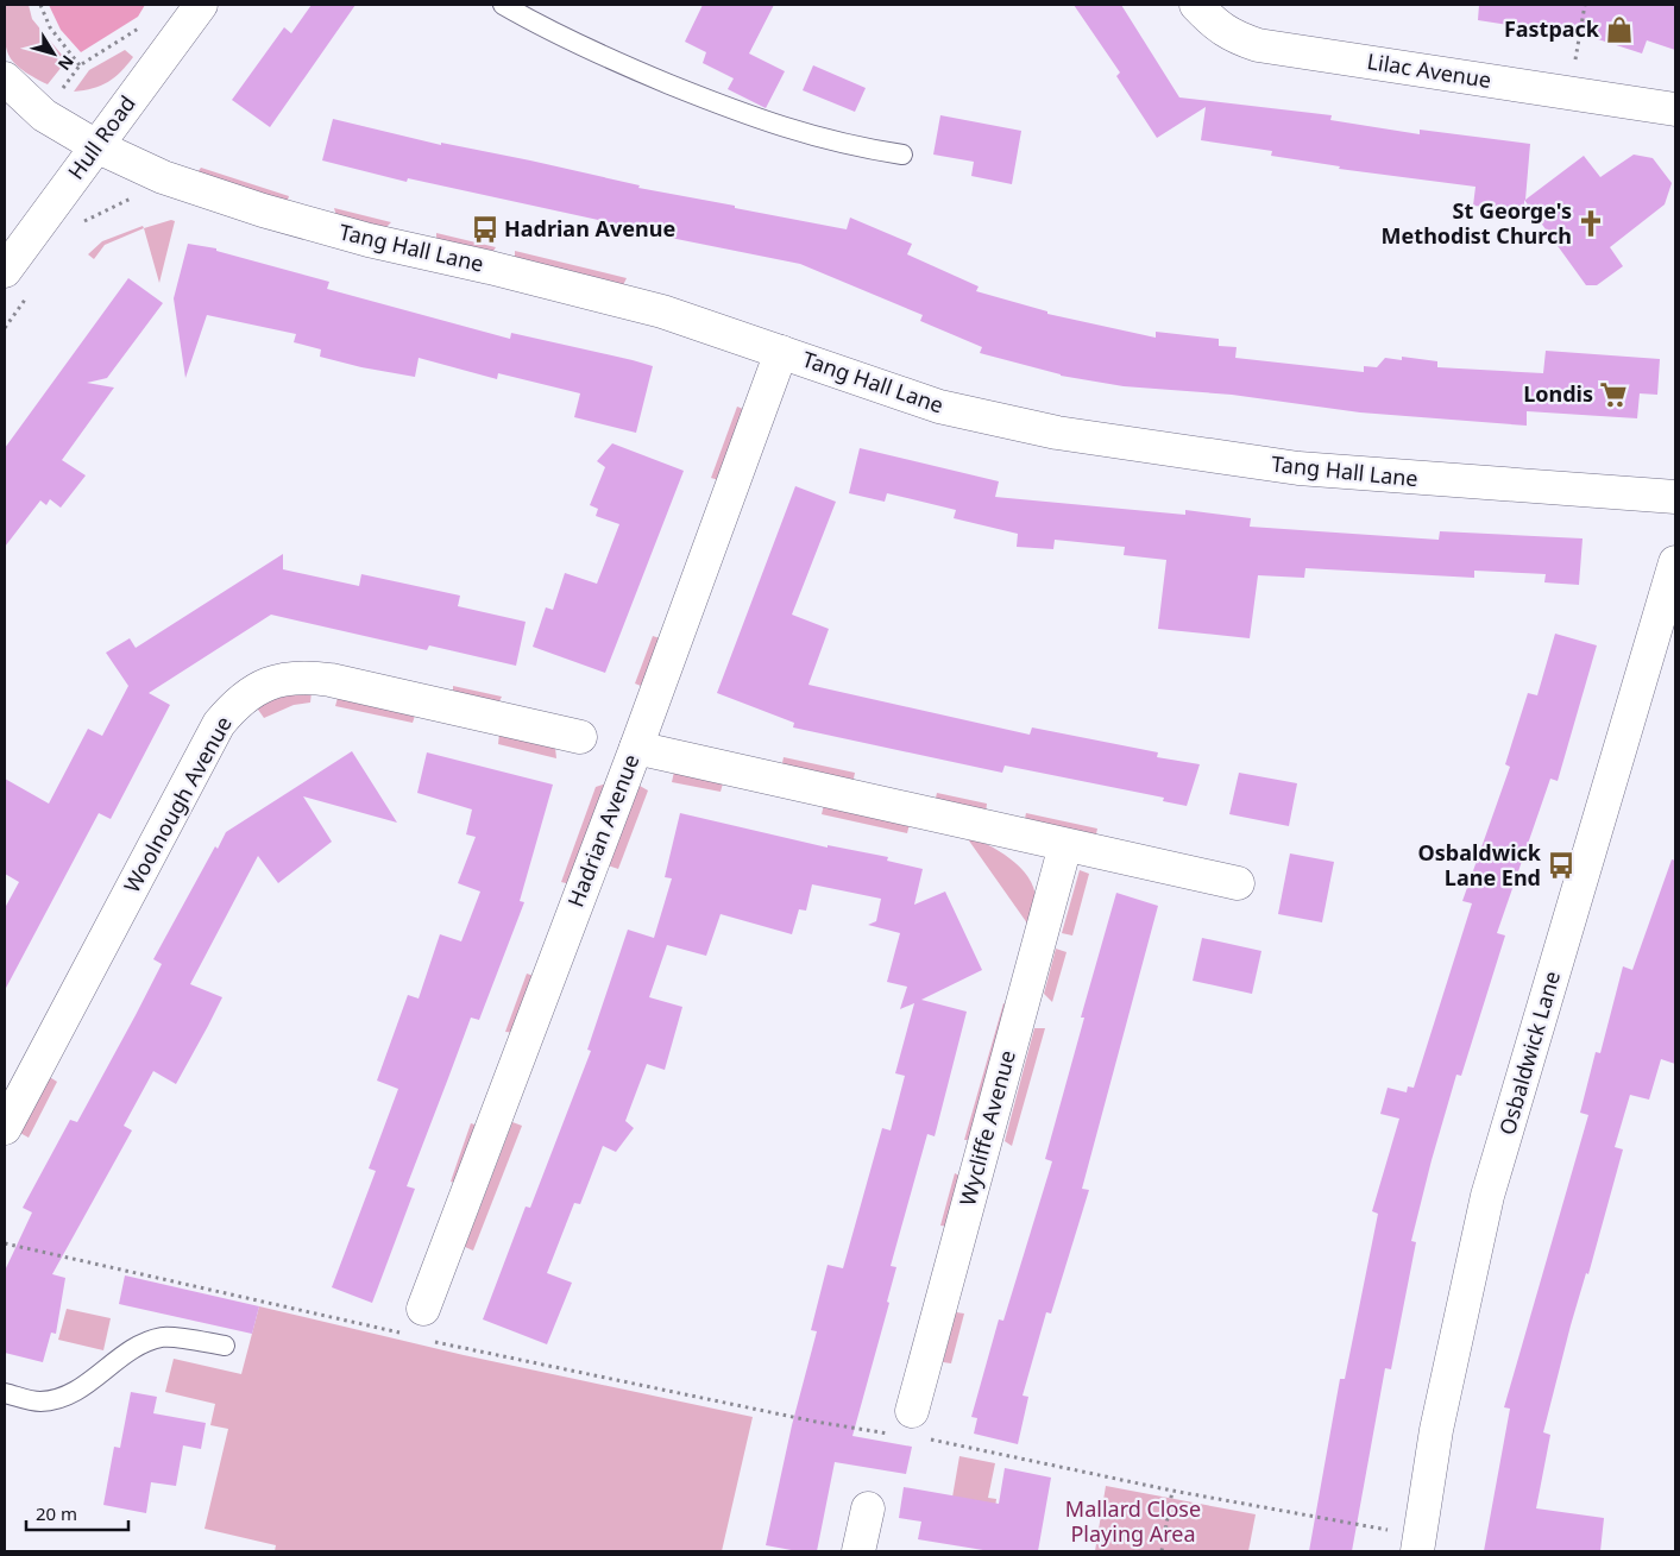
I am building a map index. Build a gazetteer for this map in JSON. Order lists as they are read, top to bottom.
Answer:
{
  "streets": {
    "street": [
      "Lilac Avenue",
      "Hull Road",
      "Tang Hall Lane",
      "Woolnough Avenue",
      "Hadrian Avenue",
      "Osbaldwick Lane",
      "Wycliffe Avenue"
    ]
  },
  "crossings": [
    ["Hull Road", "Tang Hall Lane"],
    ["Tang Hall Lane", "Hadrian Avenue"]
  ],
  "parks": ["Mallard Close Playing Area"],
  "places": {
    "shop": ["Fastpack"],
    "church": ["St George's Methodist Church"],
    "bus stop": ["Hadrian Avenue", "Osbaldwick Lane End"],
    "supermarket": ["Londis"]
  },
  "scale_bar": "20 m",
  "north": "bottom right"
}
